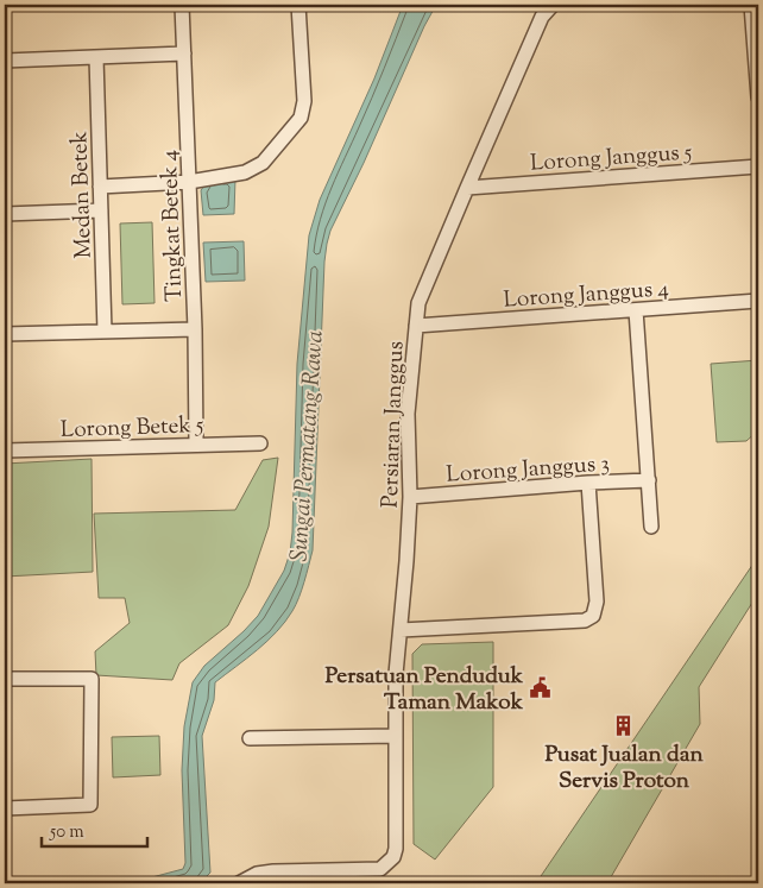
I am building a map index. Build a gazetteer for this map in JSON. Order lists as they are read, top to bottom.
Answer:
{
  "streets": {
    "street": [
      "Lorong Janggus 5",
      "Medan Betek",
      "Tingkat Betek 4",
      "Lorong Janggus 4",
      "Persiaran Janggus",
      "Lorong Betek 5",
      "Lorong Janggus 3"
    ]
  },
  "crossings": [
    ["Lorong Janggus 5", "Persiaran Janggus"],
    ["Tingkat Betek 4", "Lorong Betek 5"],
    ["Lorong Janggus 4", "Persiaran Janggus"],
    ["Persiaran Janggus", "Lorong Janggus 3"]
  ],
  "water": ["Sungai Permatang Rawa"],
  "places": {
    "public building": ["Persatuan Penduduk Taman Makok"],
    "building": ["Pusat Jualan dan Servis Proton"]
  },
  "scale_bar": "50 m"
}
